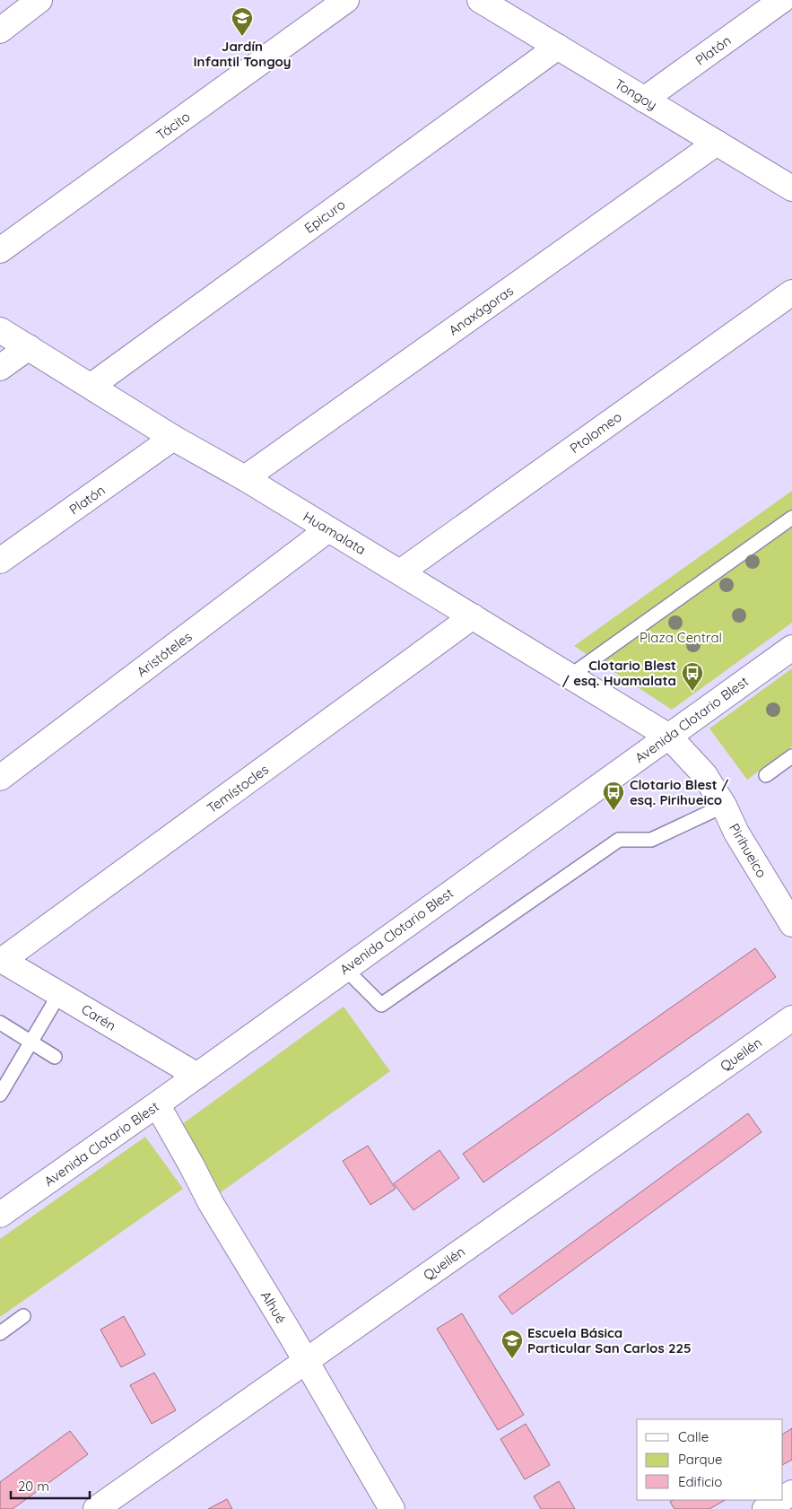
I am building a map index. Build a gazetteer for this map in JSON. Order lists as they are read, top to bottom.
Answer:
{
  "streets": {
    "street": [
      "Platón",
      "Tongoy",
      "Tácito",
      "Epicuro",
      "Anaxágoras",
      "Ptolomeo",
      "Huamalata",
      "Aristóteles",
      "Avenida Clotario Blest",
      "Temístocles",
      "Pirihueico",
      "Carén",
      "Queilén",
      "Alhué"
    ]
  },
  "crossings": [
    ["Platón", "Tongoy"],
    ["Platón", "Huamalata"],
    ["Tongoy", "Epicuro"],
    ["Tongoy", "Anaxágoras"],
    ["Epicuro", "Huamalata"],
    ["Anaxágoras", "Huamalata"],
    ["Ptolomeo", "Huamalata"],
    ["Huamalata", "Aristóteles"],
    ["Huamalata", "Avenida Clotario Blest"],
    ["Huamalata", "Temístocles"],
    ["Huamalata", "Pirihueico"],
    ["Avenida Clotario Blest", "Pirihueico"],
    ["Avenida Clotario Blest", "Carén"],
    ["Avenida Clotario Blest", "Alhué"],
    ["Temístocles", "Carén"],
    ["Queilén", "Alhué"]
  ],
  "parks": ["Plaza Central"],
  "places": {
    "school or university": ["Jardín Infantil Tongoy", "Escuela Básica Particular San Carlos 225"],
    "bus stop": ["Clotario Blest / esq. Huamalata", "Clotario Blest / esq. Pirihueico"]
  },
  "legend": ["Calle", "Parque", "Edificio"],
  "scale_bar": "20 m"
}
